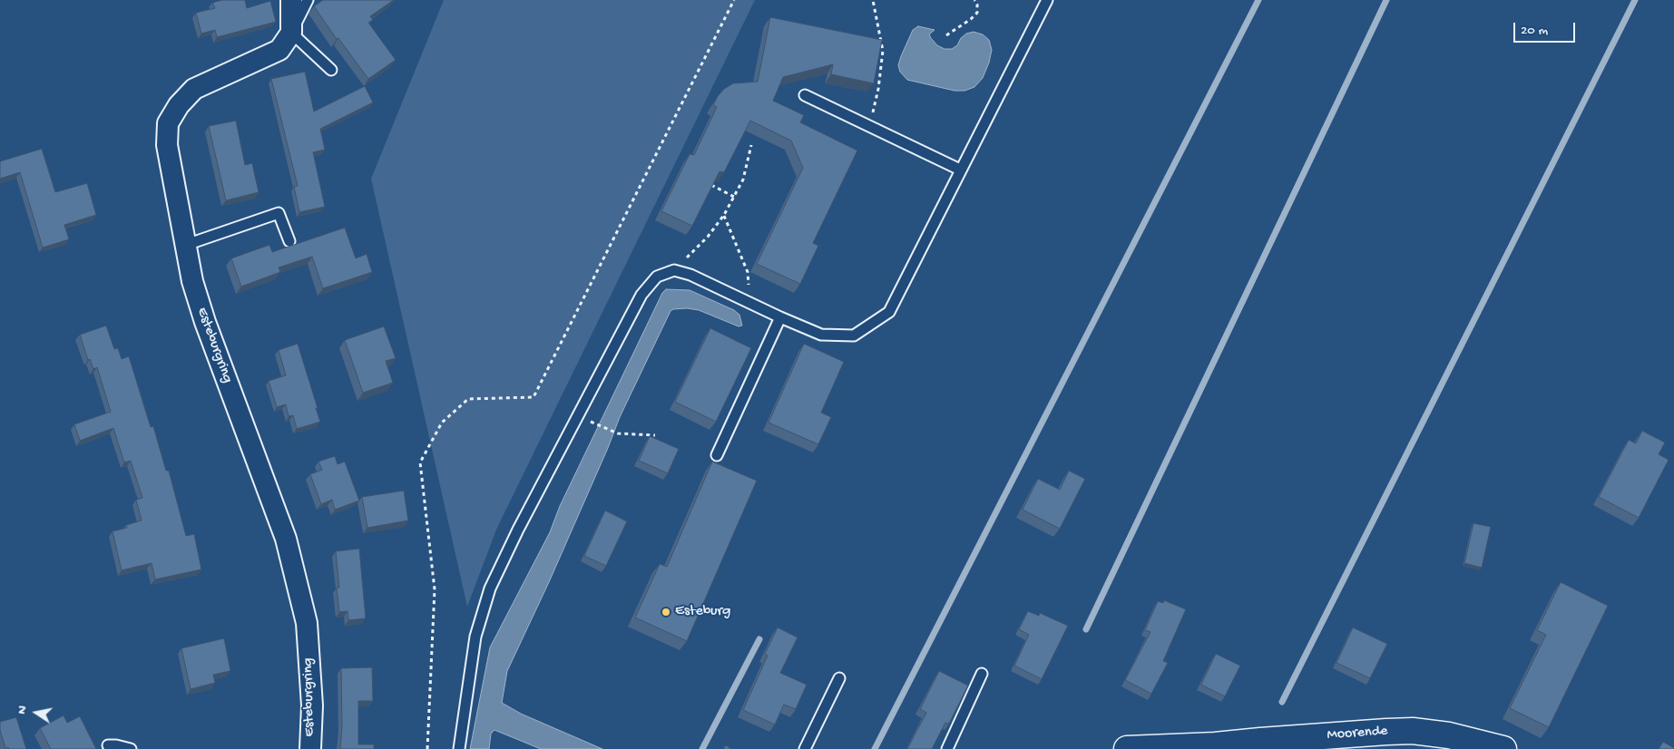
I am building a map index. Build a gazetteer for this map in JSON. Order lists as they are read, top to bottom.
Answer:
{
  "streets": {
    "street": ["Esteburgring", "Moorende"]
  },
  "places": ["Esteburg"],
  "scale_bar": "20 m",
  "north": "left"
}
